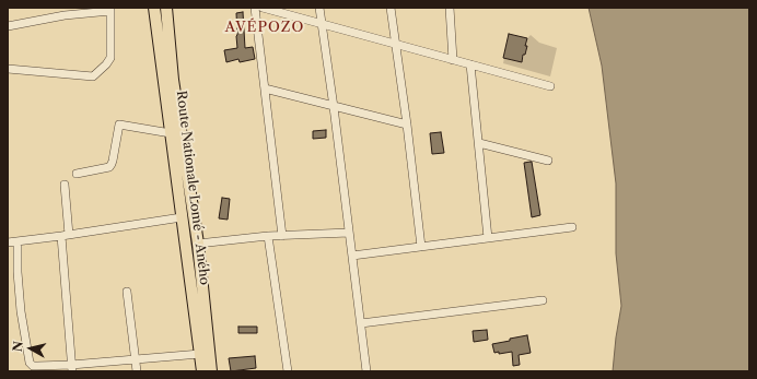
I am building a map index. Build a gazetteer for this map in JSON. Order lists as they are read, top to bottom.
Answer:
{
  "streets": {
    "highway": ["Route Nationale Lomé - Aného"]
  },
  "districts": ["AVÉPOZO"],
  "north": "left"
}
